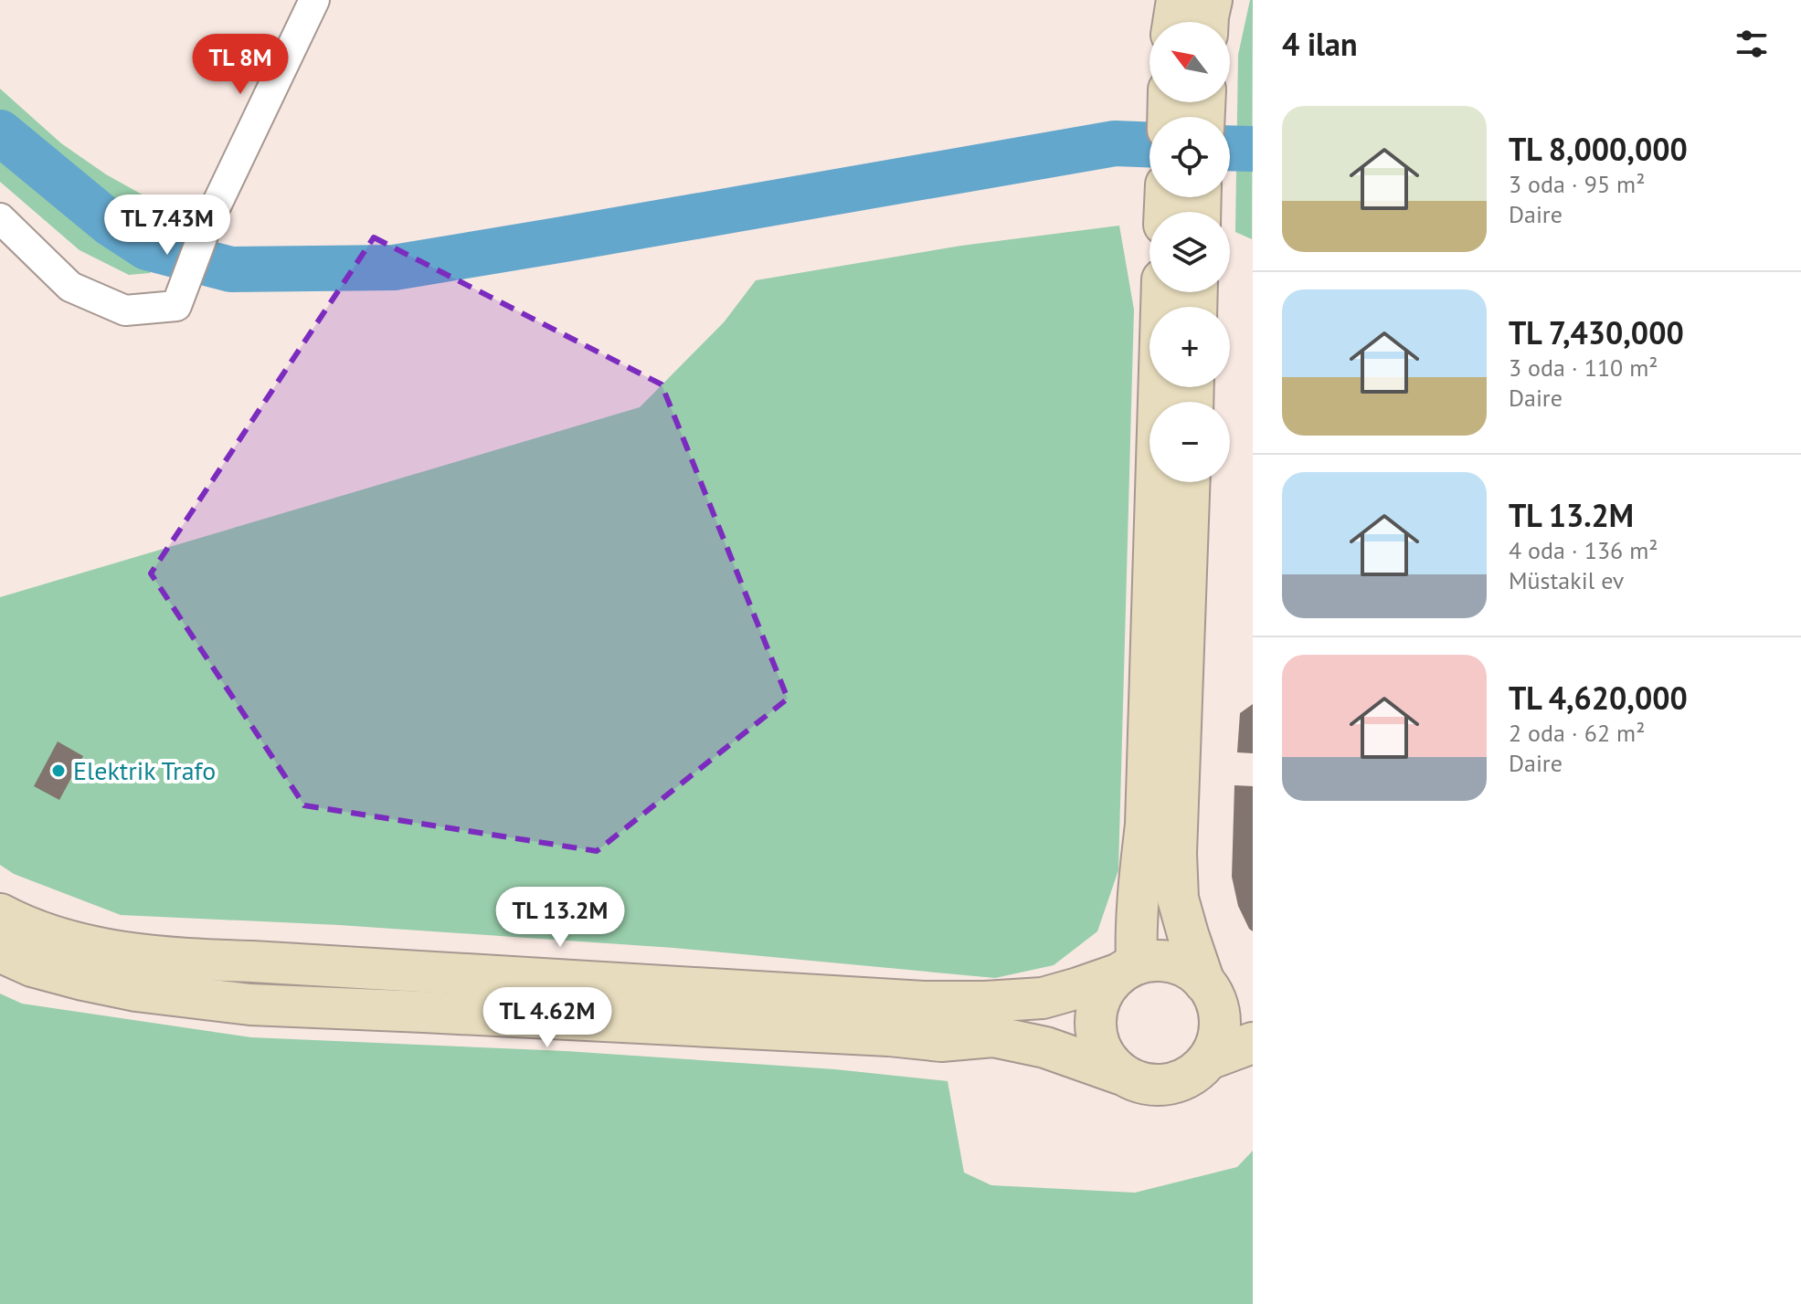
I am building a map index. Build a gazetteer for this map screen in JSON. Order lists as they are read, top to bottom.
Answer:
{
  "places": ["Elektrik Trafo"],
  "north": "top left",
  "page": {
    "heading": "4 ilan",
    "map_buttons": ["+", "−"],
    "price": [
      "TL 8M",
      "TL 7.43M",
      "TL 13.2M",
      "TL 4.62M"
    ],
    "list": [
      {
        "name": "TL 8,000,000",
        "note": "3 oda · 95 m² · Daire"
      },
      {
        "name": "TL 7,430,000",
        "note": "3 oda · 110 m² · Daire"
      },
      {
        "name": "TL 13.2M",
        "note": "4 oda · 136 m² · Müstakil ev"
      },
      {
        "name": "TL 4,620,000",
        "note": "2 oda · 62 m² · Daire"
      }
    ]
  }
}
